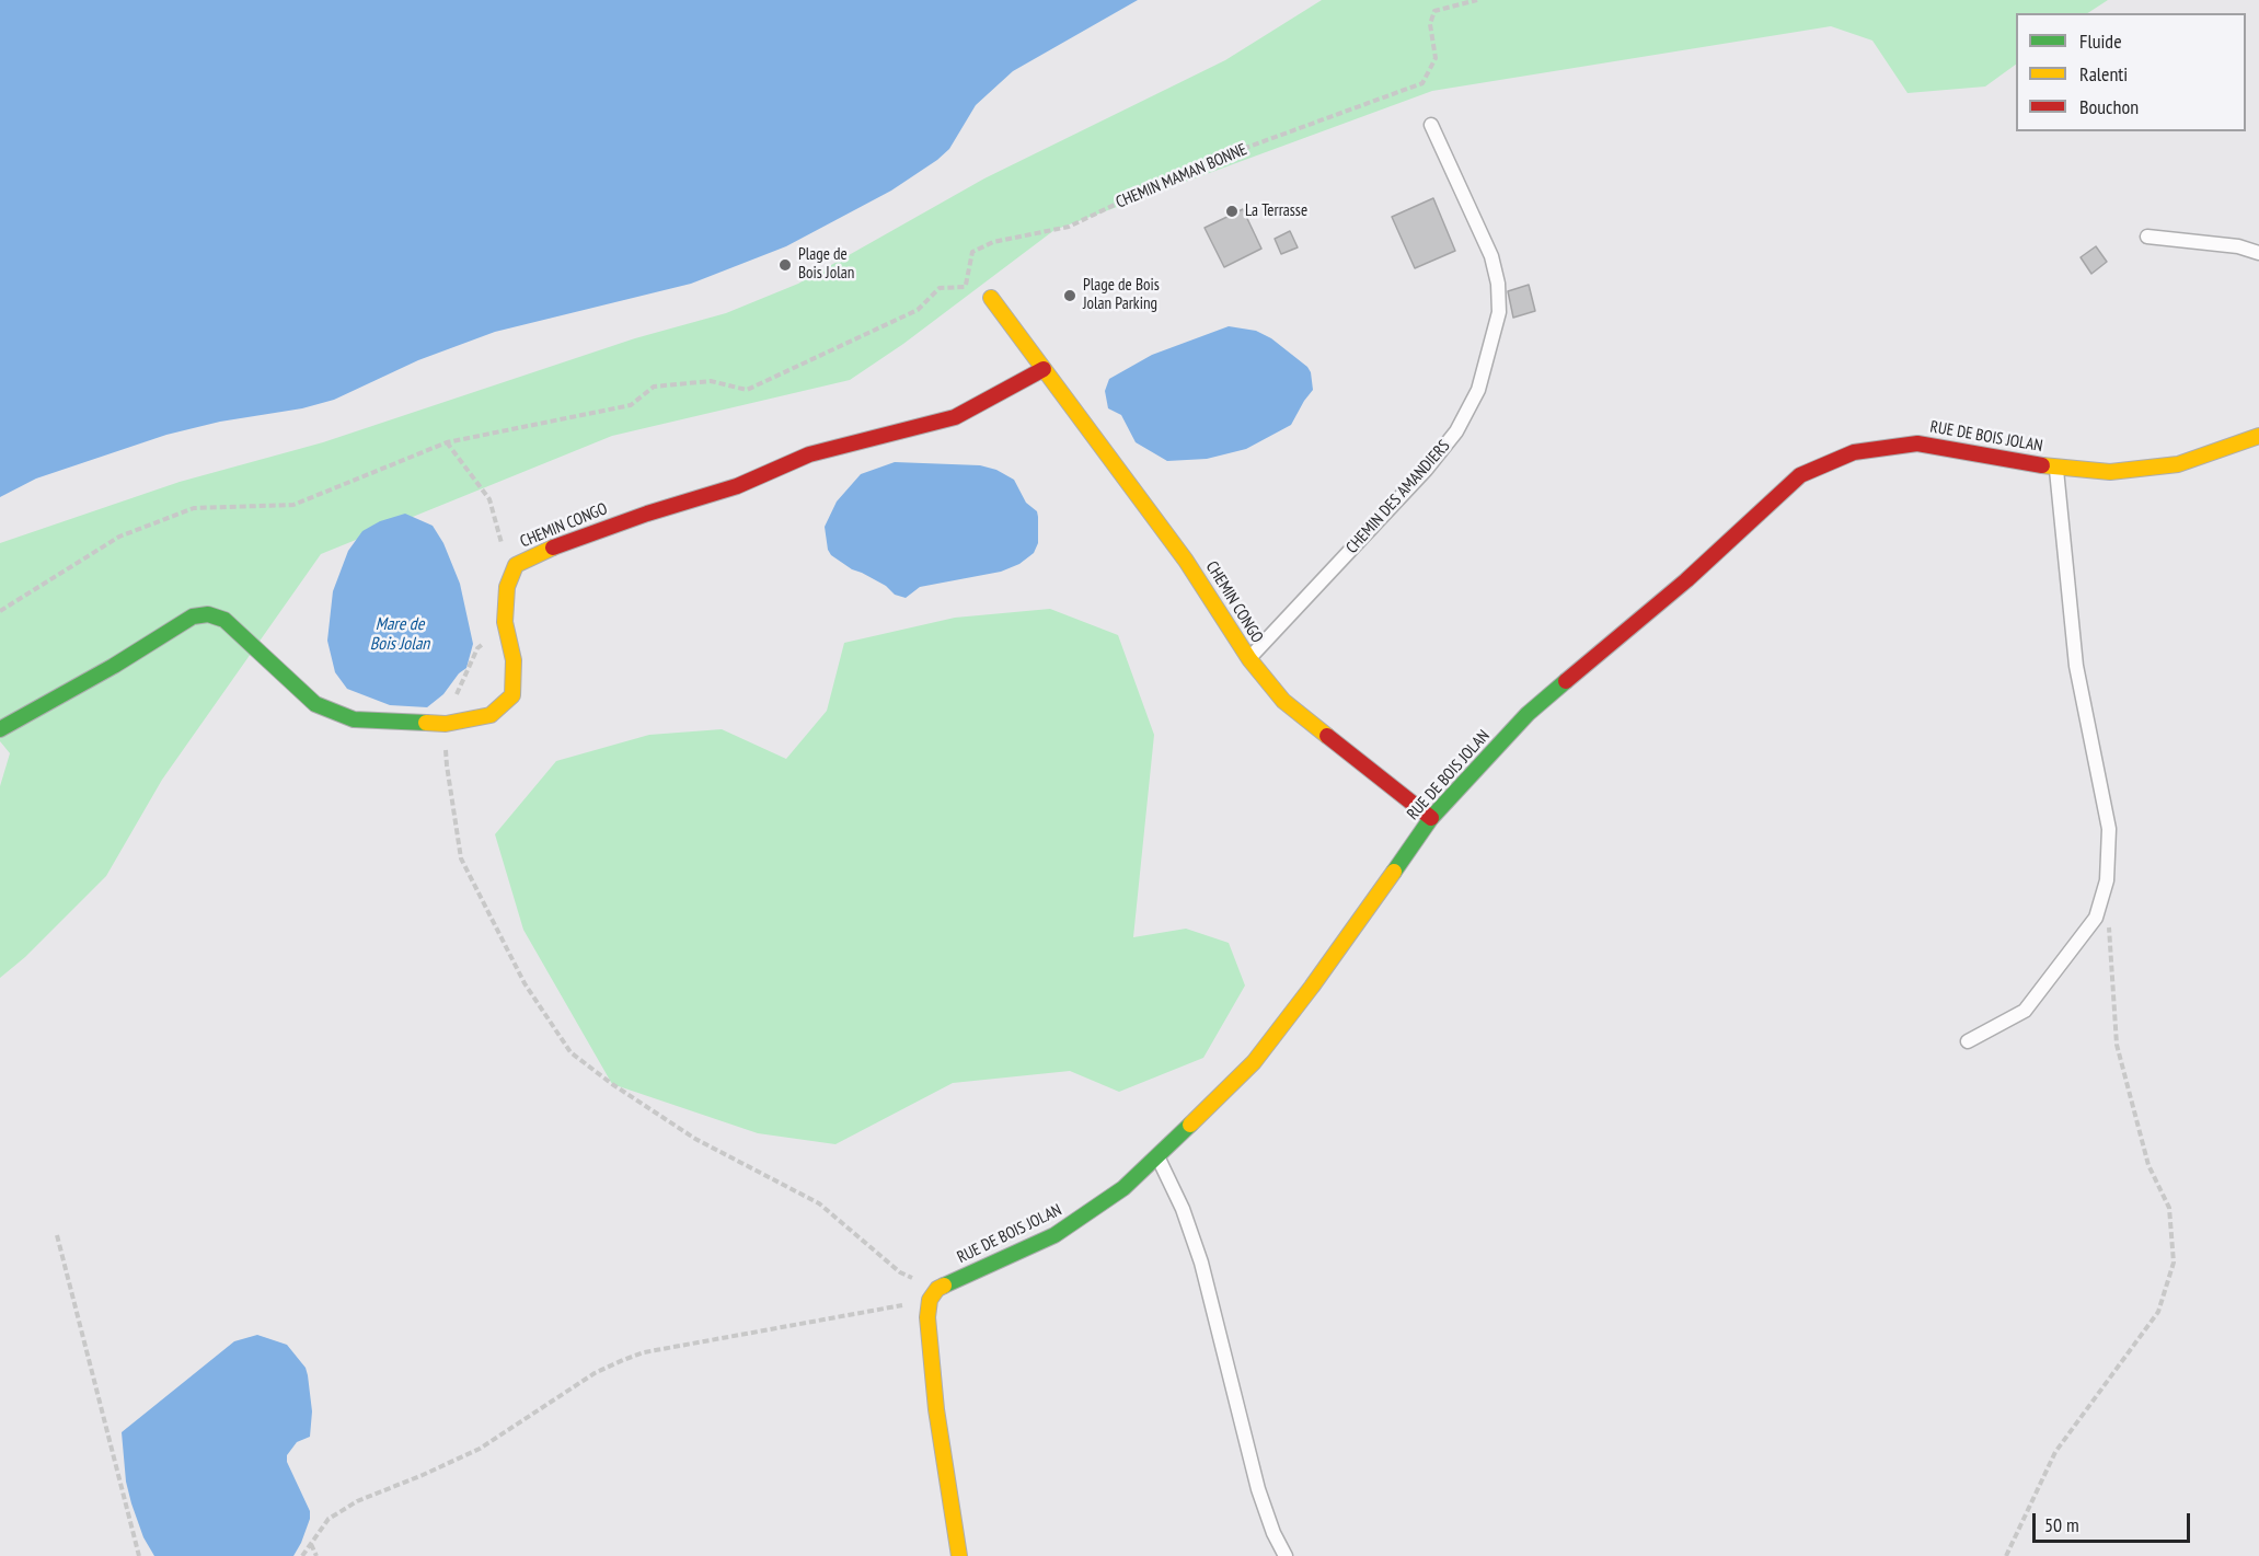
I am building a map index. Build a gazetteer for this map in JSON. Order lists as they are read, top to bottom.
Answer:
{
  "streets": {
    "street": ["RUE DE BOIS JOLAN", "CHEMIN CONGO"],
    "lane": ["CHEMIN DES AMANDIERS"],
    "path": ["CHEMIN MAMAN BONNE"]
  },
  "crossings": [
    ["RUE DE BOIS JOLAN", "CHEMIN CONGO"],
    ["CHEMIN DES AMANDIERS", "CHEMIN CONGO"]
  ],
  "water": ["Mare de Bois Jolan"],
  "places": ["La Terrasse", "Plage de Bois Jolan", "Plage de Bois Jolan Parking"],
  "legend": ["Fluide", "Ralenti", "Bouchon"],
  "scale_bar": "50 m"
}
